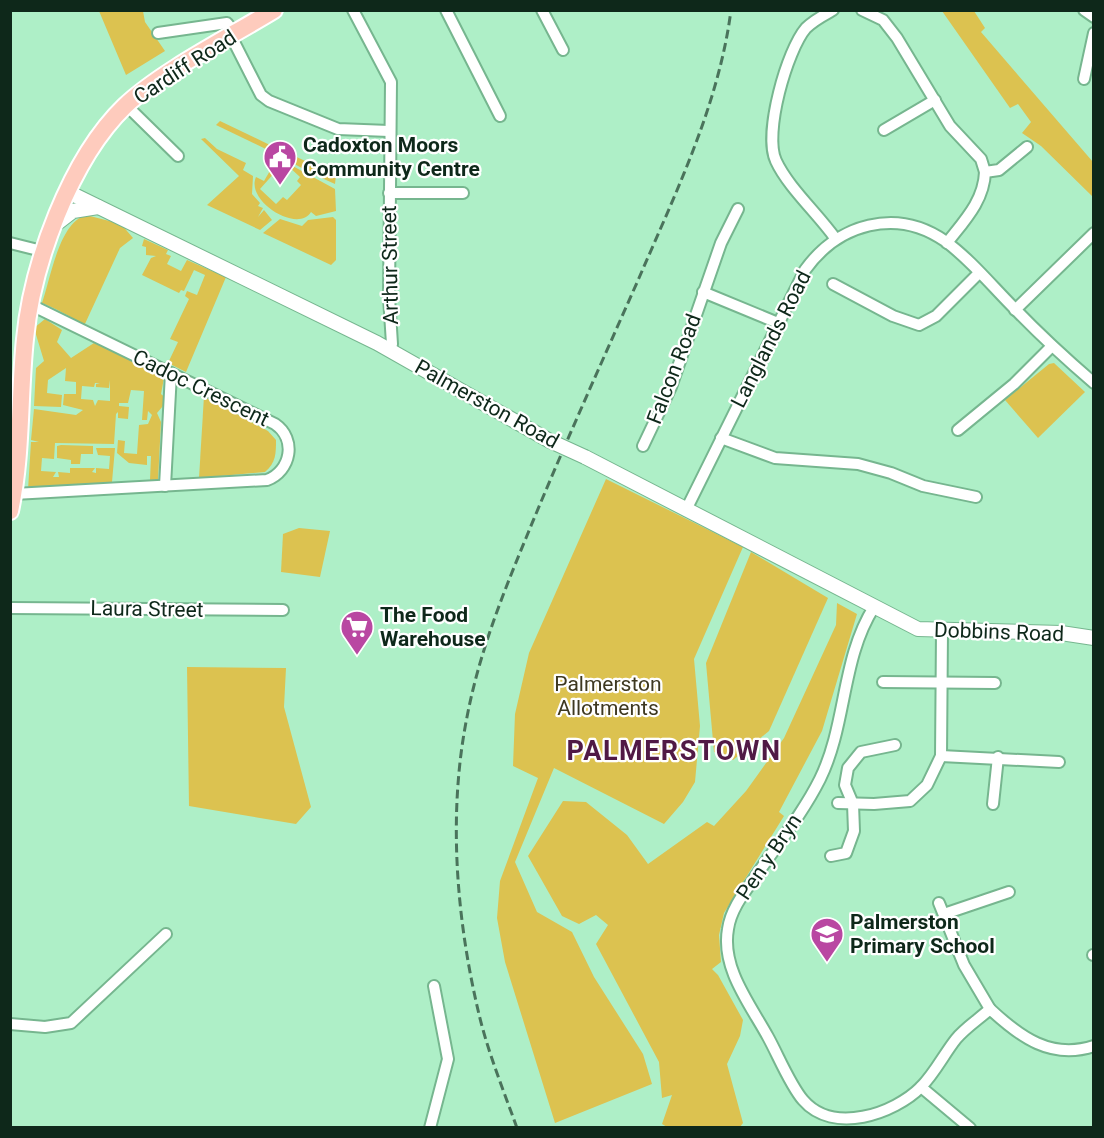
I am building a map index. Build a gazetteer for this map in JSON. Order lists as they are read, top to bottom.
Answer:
{
  "streets": {
    "main road": ["Cardiff Road"],
    "street": [
      "Arthur Street",
      "Langlands Road",
      "Falcon Road",
      "Cadoc Crescent",
      "Palmerston Road",
      "Laura Street",
      "Dobbins Road",
      "Pen y Bryn"
    ]
  },
  "crossings": [
    ["Cardiff Road", "Cadoc Crescent"],
    ["Cardiff Road", "Palmerston Road"],
    ["Arthur Street", "Palmerston Road"],
    ["Langlands Road", "Falcon Road"],
    ["Langlands Road", "Palmerston Road"],
    ["Palmerston Road", "Dobbins Road"],
    ["Palmerston Road", "Pen y Bryn"],
    ["Dobbins Road", "Pen y Bryn"]
  ],
  "districts": ["PALMERSTOWN"],
  "parks": ["Palmerston Allotments"],
  "places": {
    "public building": ["Cadoxton Moors Community Centre"],
    "supermarket": ["The Food Warehouse"],
    "school or university": ["Palmerston Primary School"]
  }
}
